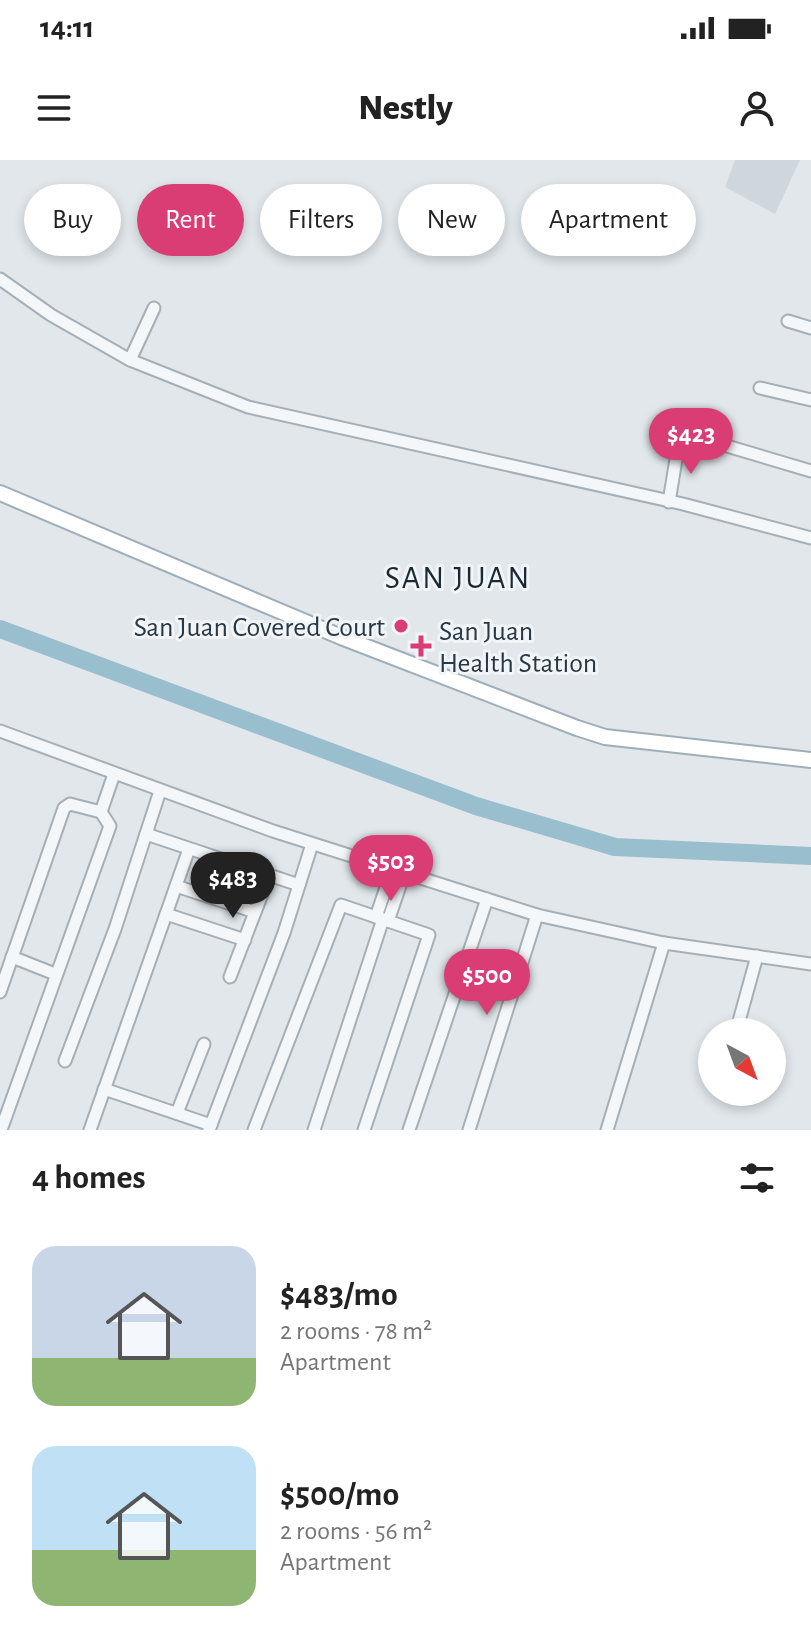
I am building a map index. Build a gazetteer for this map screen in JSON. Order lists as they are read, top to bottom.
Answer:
{
  "districts": ["SAN JUAN"],
  "places": {
    "other": ["San Juan Covered Court"],
    "health": ["San Juan Health Station"]
  },
  "north": "bottom right",
  "page": {
    "status": "14:11",
    "header": "Nestly",
    "chip": [
      "Buy",
      "Rent",
      "Filters",
      "New",
      "Apartment"
    ],
    "price": [
      "$423",
      "$503",
      "$483",
      "$500"
    ],
    "heading": "4 homes",
    "list": [
      {
        "name": "$483/mo",
        "note": "2 rooms · 78 m² · Apartment"
      },
      {
        "name": "$500/mo",
        "note": "2 rooms · 56 m² · Apartment"
      }
    ]
  }
}
